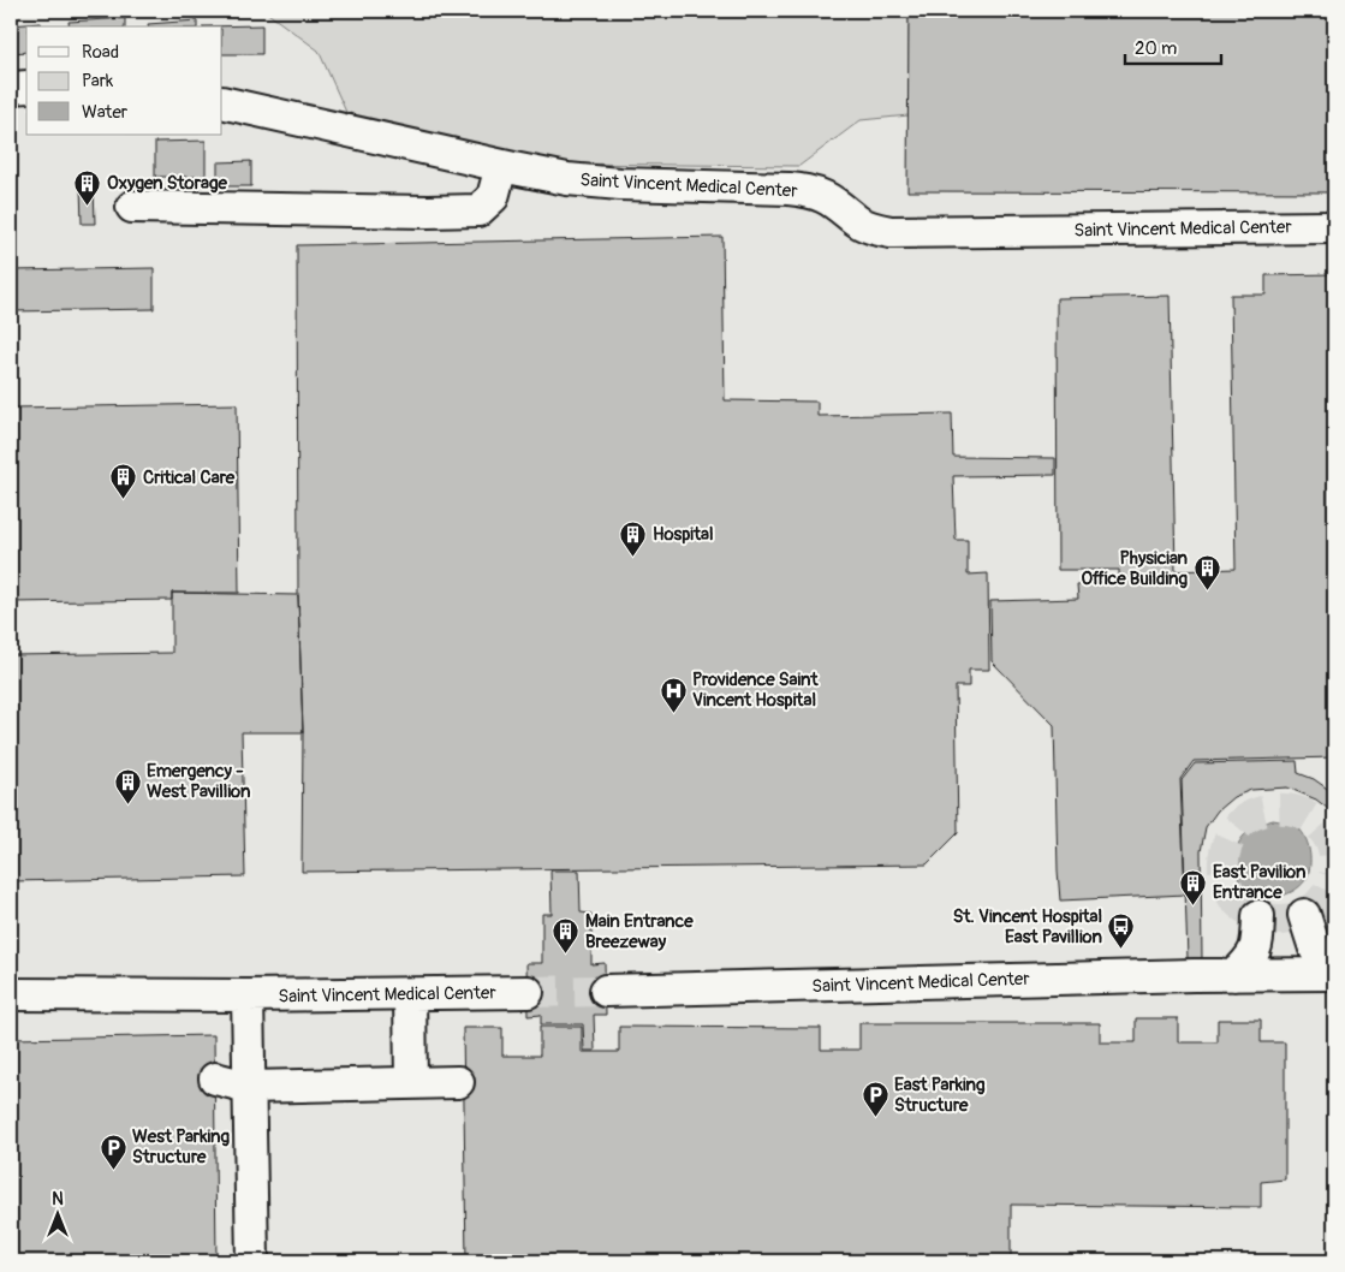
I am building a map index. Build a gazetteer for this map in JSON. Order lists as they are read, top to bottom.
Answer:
{
  "streets": {
    "lane": ["Saint Vincent Medical Center"]
  },
  "places": {
    "building": [
      "Oxygen Storage",
      "Critical Care",
      "Hospital",
      "Physician Office Building",
      "Emergency - West Pavillion",
      "East Pavilion Entrance",
      "Main Entrance Breezeway"
    ],
    "hospital": ["Providence Saint Vincent Hospital"],
    "bus stop": ["St. Vincent Hospital East Pavillion"],
    "parking": ["East Parking Structure", "West Parking Structure"]
  },
  "legend": ["Road", "Park", "Water"],
  "scale_bar": "20 m",
  "north": "top"
}
